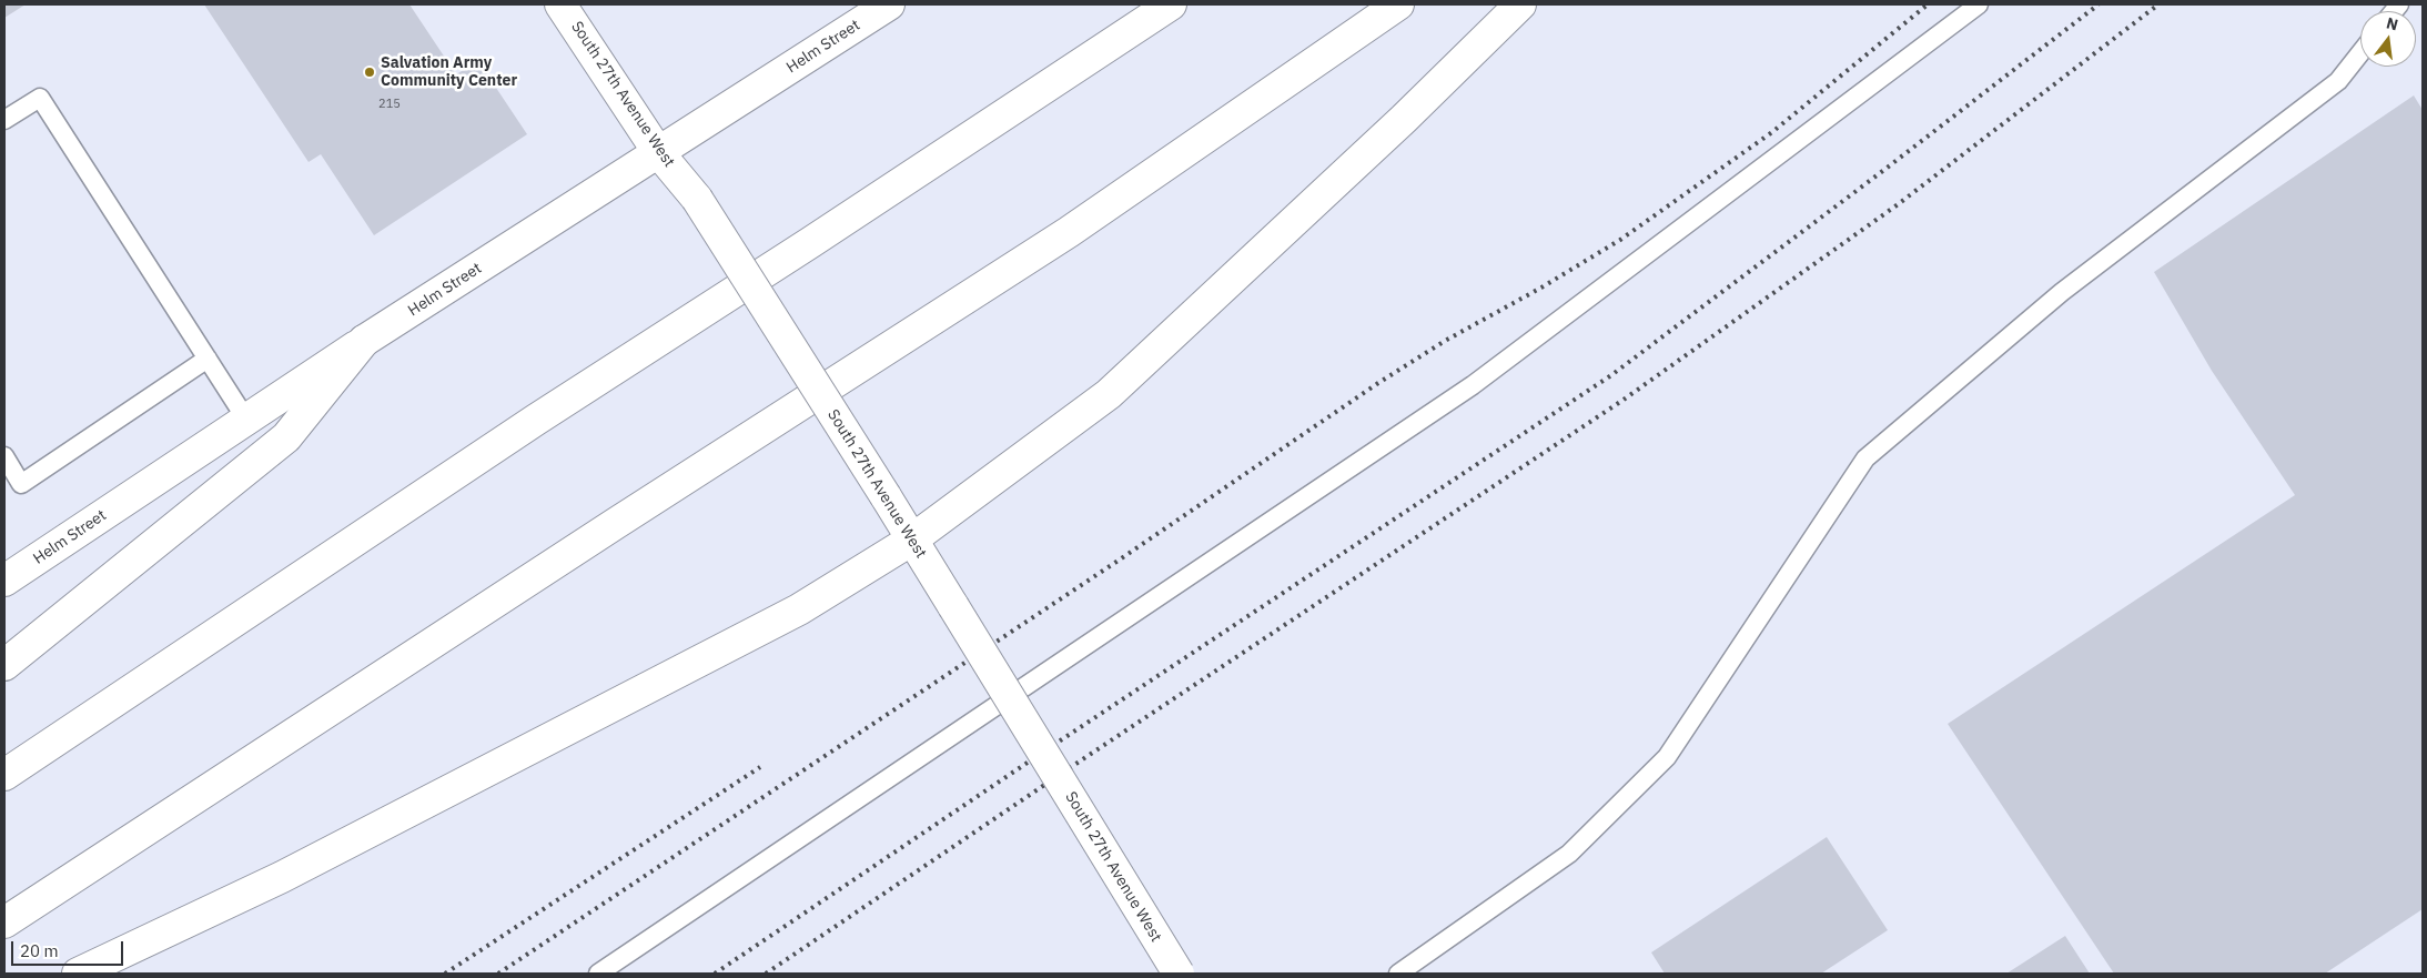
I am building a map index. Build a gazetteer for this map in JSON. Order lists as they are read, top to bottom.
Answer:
{
  "streets": {
    "main road": ["Helm Street", "South 27th Avenue West"]
  },
  "crossings": [
    ["Helm Street", "South 27th Avenue West"]
  ],
  "places": ["Salvation Army Community Center"],
  "house_numbers": ["215"],
  "scale_bar": "20 m",
  "north": "top"
}
